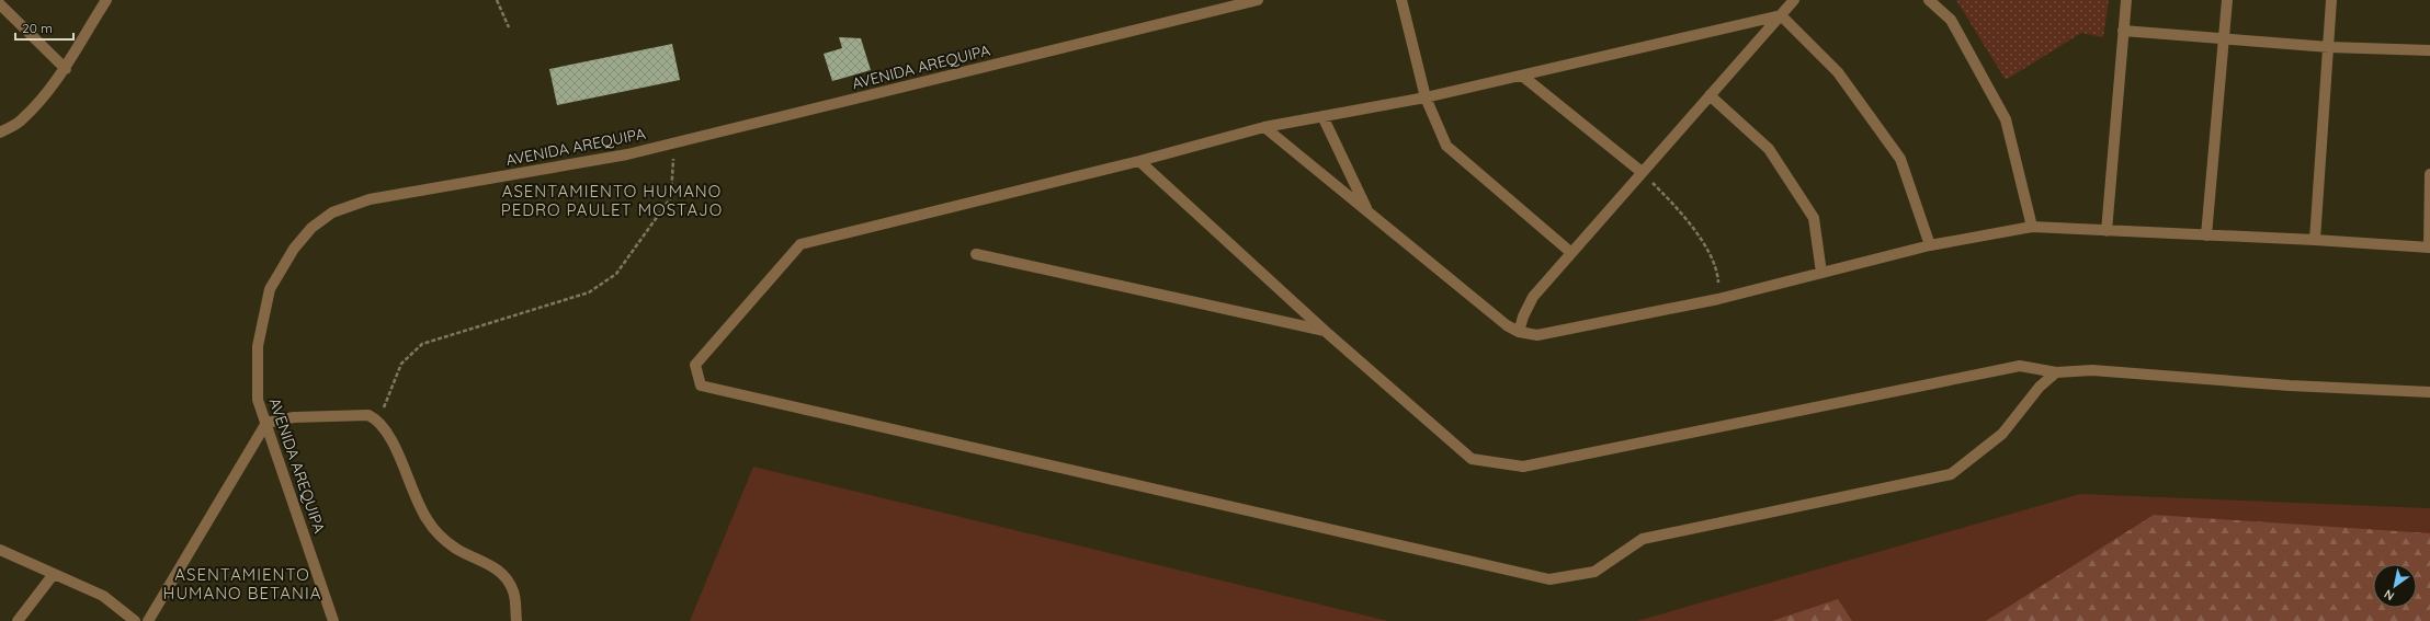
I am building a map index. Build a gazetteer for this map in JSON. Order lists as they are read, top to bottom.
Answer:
{
  "streets": {
    "street": ["AVENIDA AREQUIPA"]
  },
  "districts": ["ASENTAMIENTO HUMANO PEDRO PAULET MOSTAJO", "ASENTAMIENTO HUMANO BETANIA"],
  "scale_bar": "20 m",
  "north": "bottom left"
}
